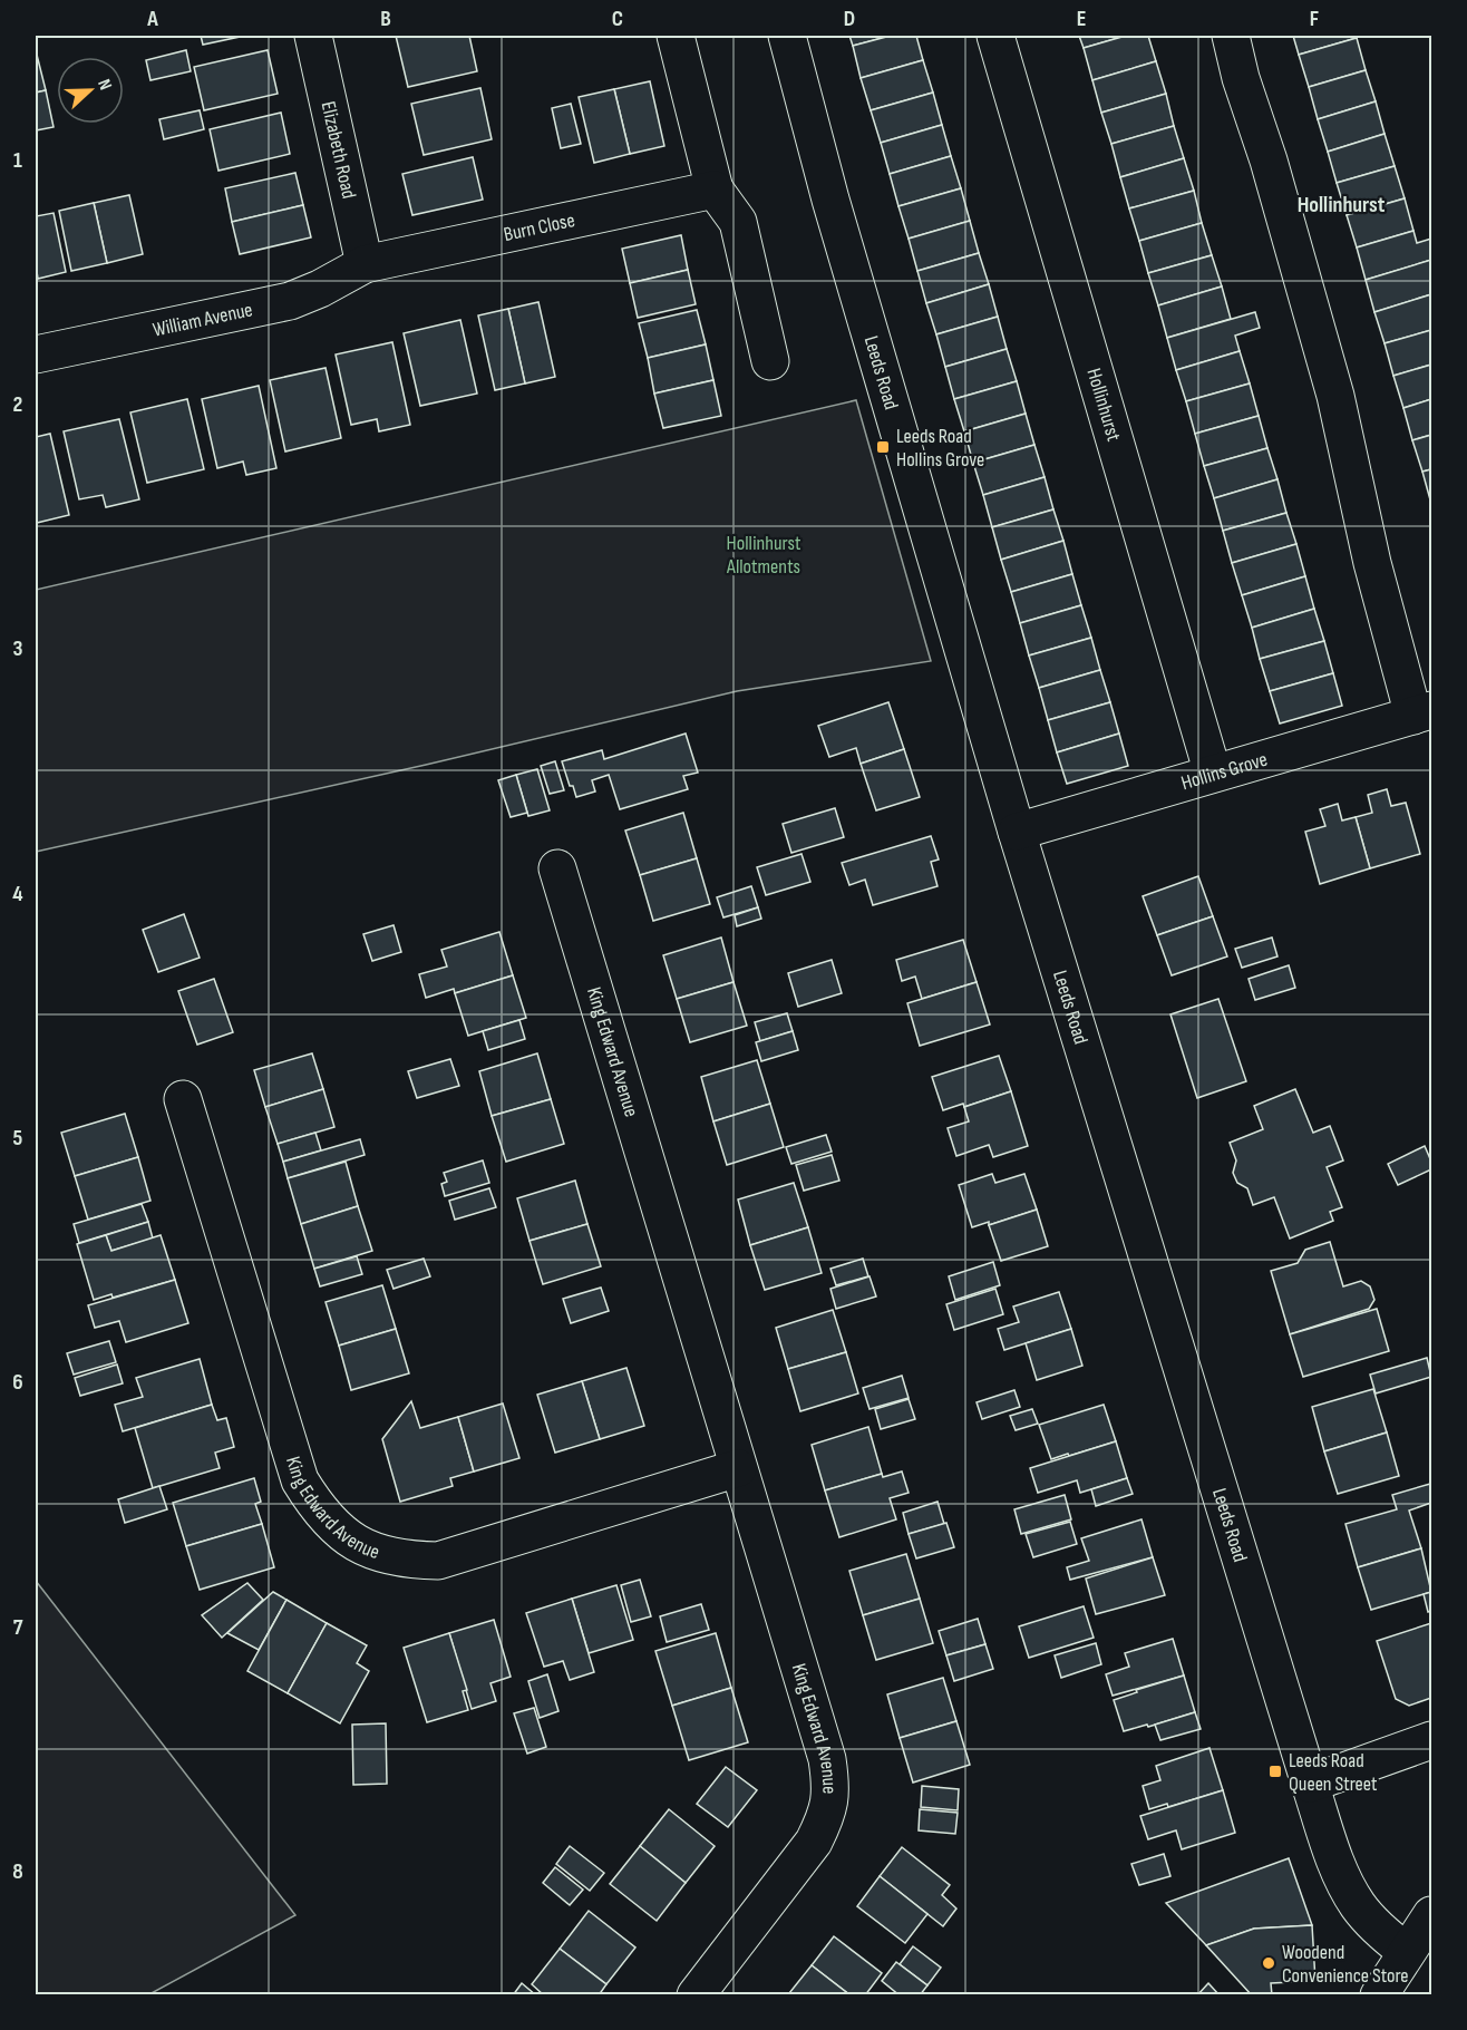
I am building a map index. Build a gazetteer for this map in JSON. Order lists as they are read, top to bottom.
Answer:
{
  "streets": {
    "street": [
      "Elizabeth Road",
      "Burn Close",
      "William Avenue",
      "Leeds Road",
      "Hollinhurst",
      "Hollins Grove",
      "King Edward Avenue"
    ]
  },
  "crossings": [
    ["Elizabeth Road", "Burn Close"],
    ["Elizabeth Road", "William Avenue"],
    ["Burn Close", "William Avenue"],
    ["Leeds Road", "Hollins Grove"],
    ["Hollinhurst", "Hollins Grove"]
  ],
  "districts": ["Hollinhurst"],
  "parks": ["Hollinhurst Allotments"],
  "places": {
    "transit": ["Leeds Road Hollins Grove", "Leeds Road Queen Street"],
    "other": ["Woodend Convenience Store"]
  },
  "north": "right",
  "grid": {
    "columns": [
      "A",
      "B",
      "C",
      "D",
      "E",
      "F"
    ],
    "rows": [
      "1",
      "2",
      "3",
      "4",
      "5",
      "6",
      "7",
      "8"
    ]
  }
}
